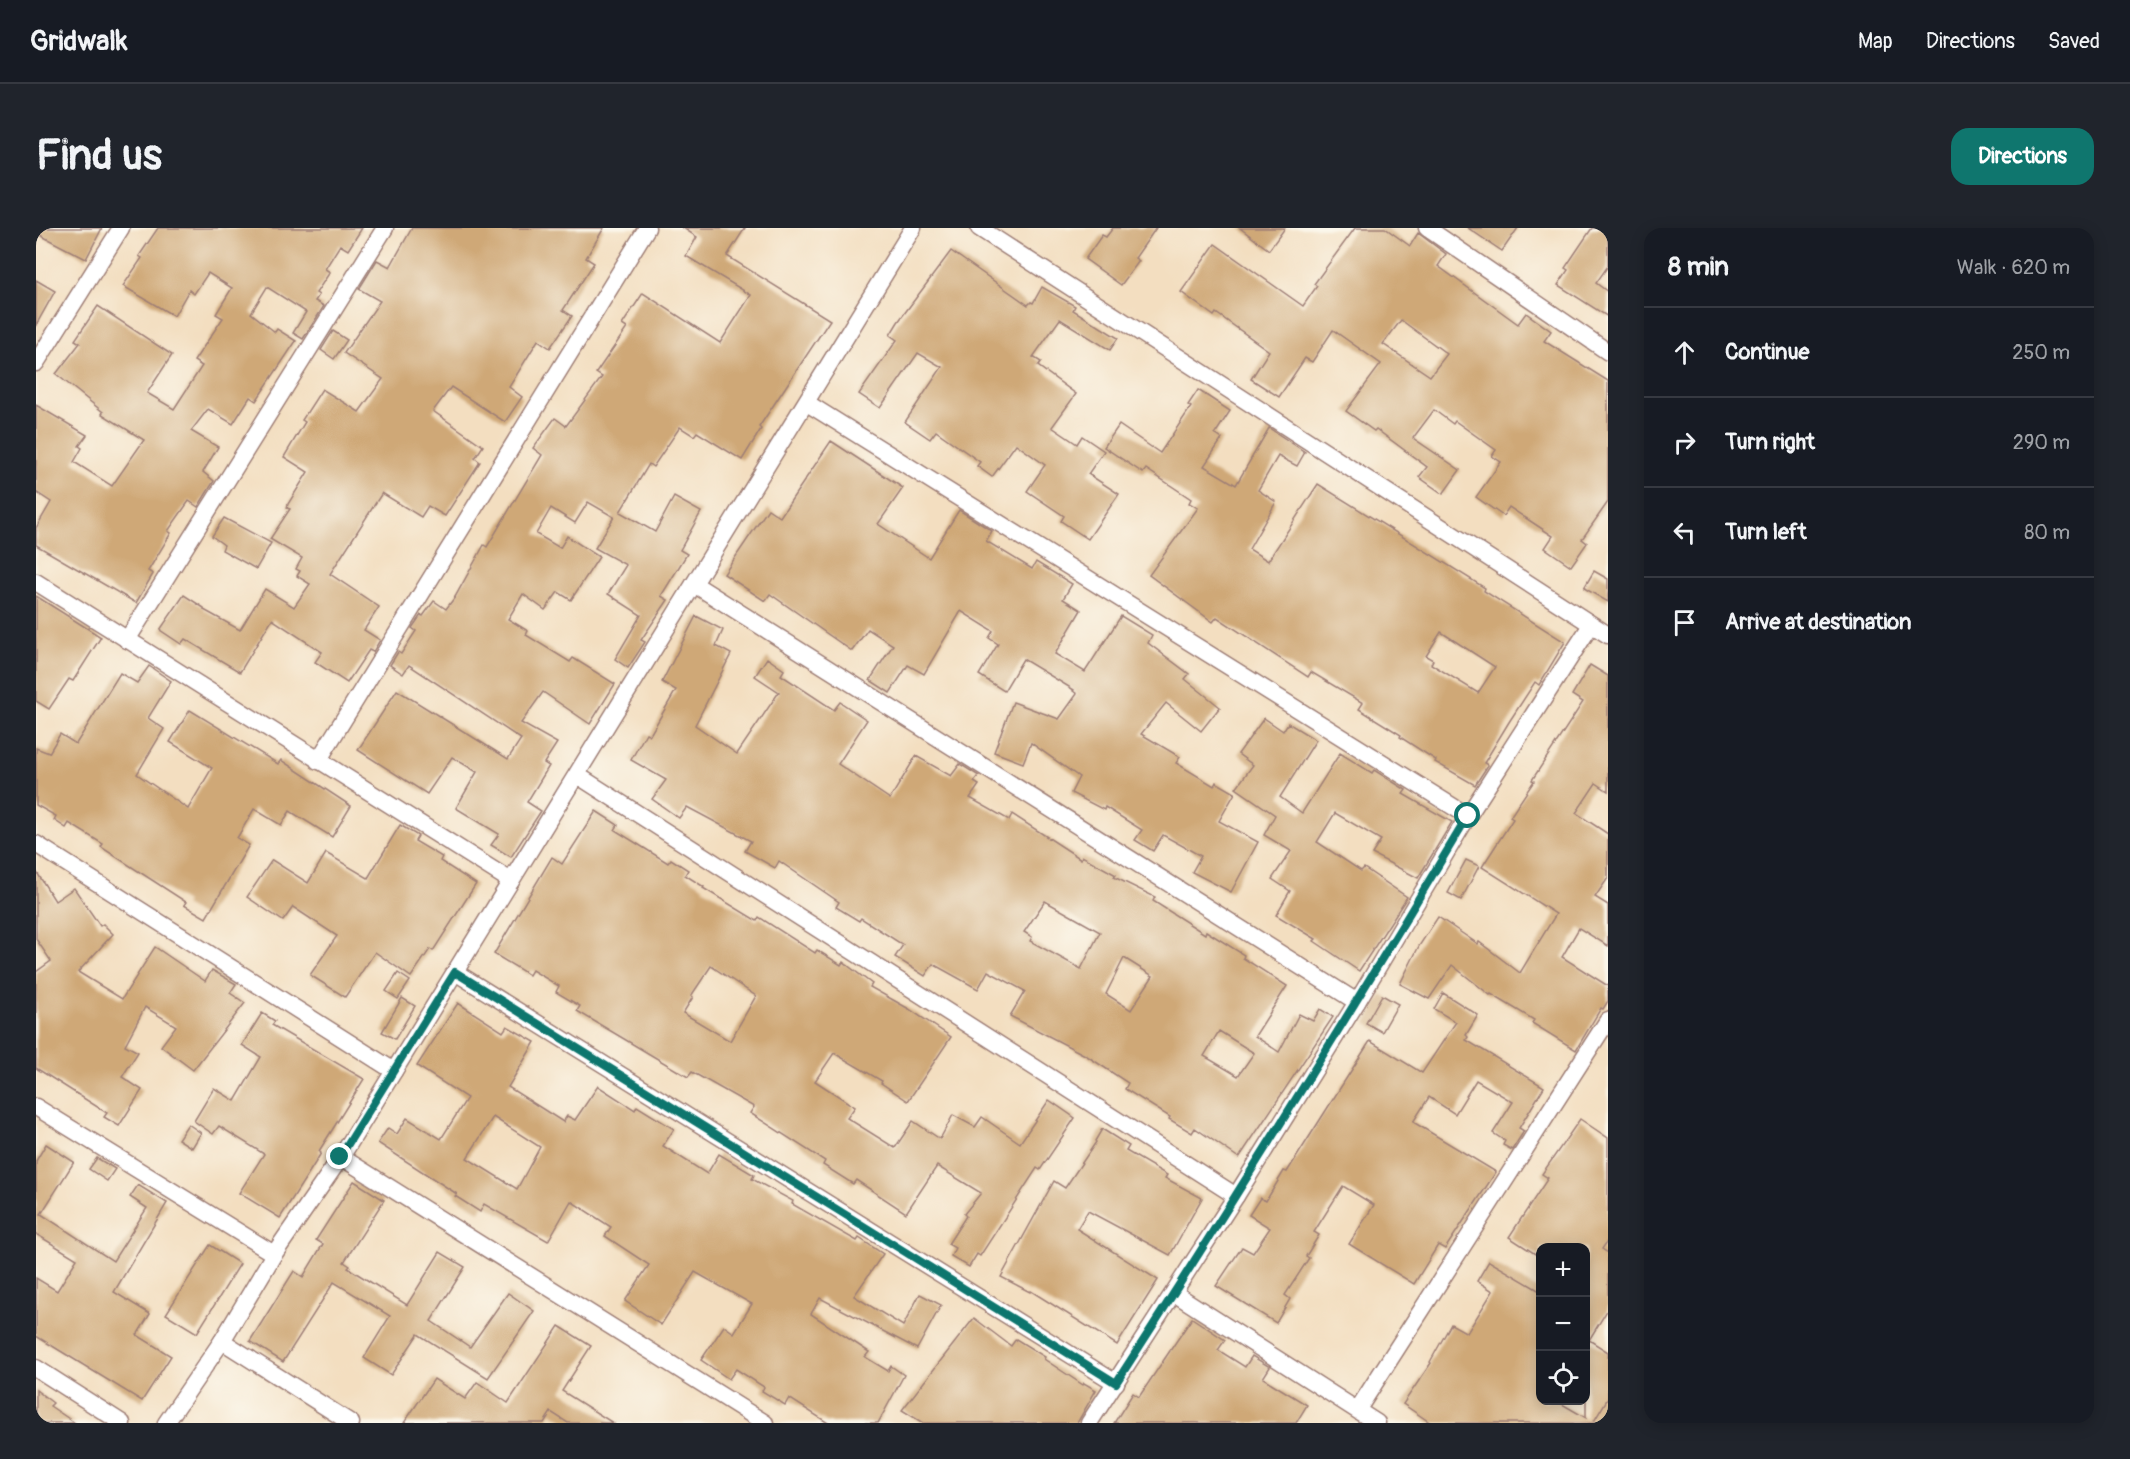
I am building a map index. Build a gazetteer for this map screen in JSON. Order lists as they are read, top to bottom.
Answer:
{
  "page": {
    "header": "Gridwalk",
    "nav": ["Map", "Directions", "Saved"],
    "buttons": "Directions",
    "title": "Find us",
    "heading": ["8 min", "Walk · 620 m"],
    "list": [
      ["Continue", "250 m"],
      ["Turn right", "290 m"],
      ["Turn left", "80 m"],
      "Arrive at destination"
    ],
    "map_buttons": ["+", "−"]
  }
}
